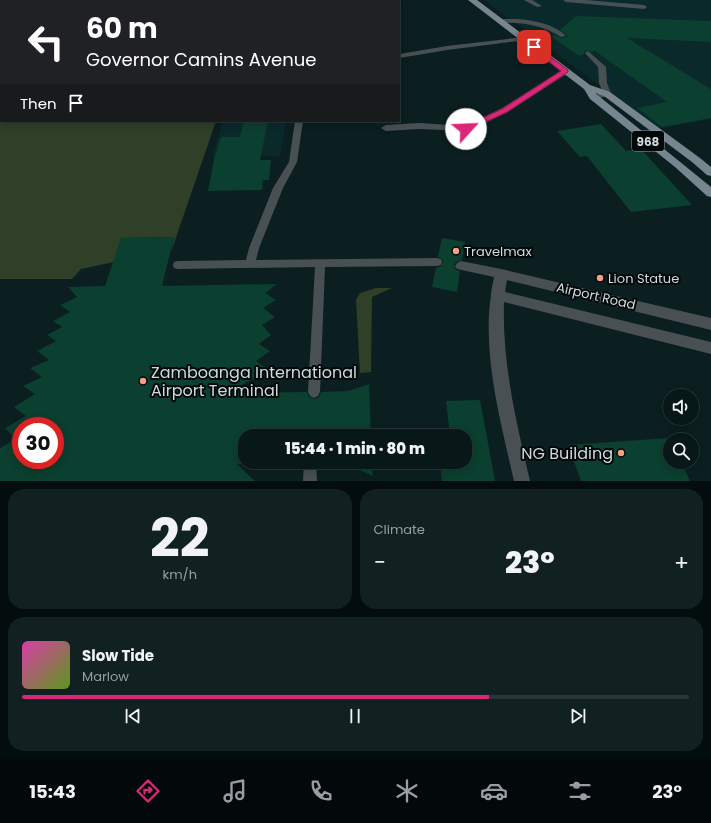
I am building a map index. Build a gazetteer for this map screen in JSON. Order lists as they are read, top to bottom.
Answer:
{
  "streets": {
    "main road": ["968"],
    "street": ["Airport Road"]
  },
  "places": [
    "Travelmax",
    "Lion Statue",
    "Zamboanga International Airport Terminal",
    "NG Building"
  ],
  "page": {
    "turn": ["60 m", "Governor Camins Avenue"],
    "then": "Then",
    "limit": "30",
    "trip": "15:44 · 1 min · 80 m",
    "tile": [
      ["22", "km/h"],
      "Climate"
    ],
    "heat": ["−", "23°", "+"],
    "song": ["Slow Tide", "Marlow"],
    "tabs": ["15:43", "23°"]
  }
}
